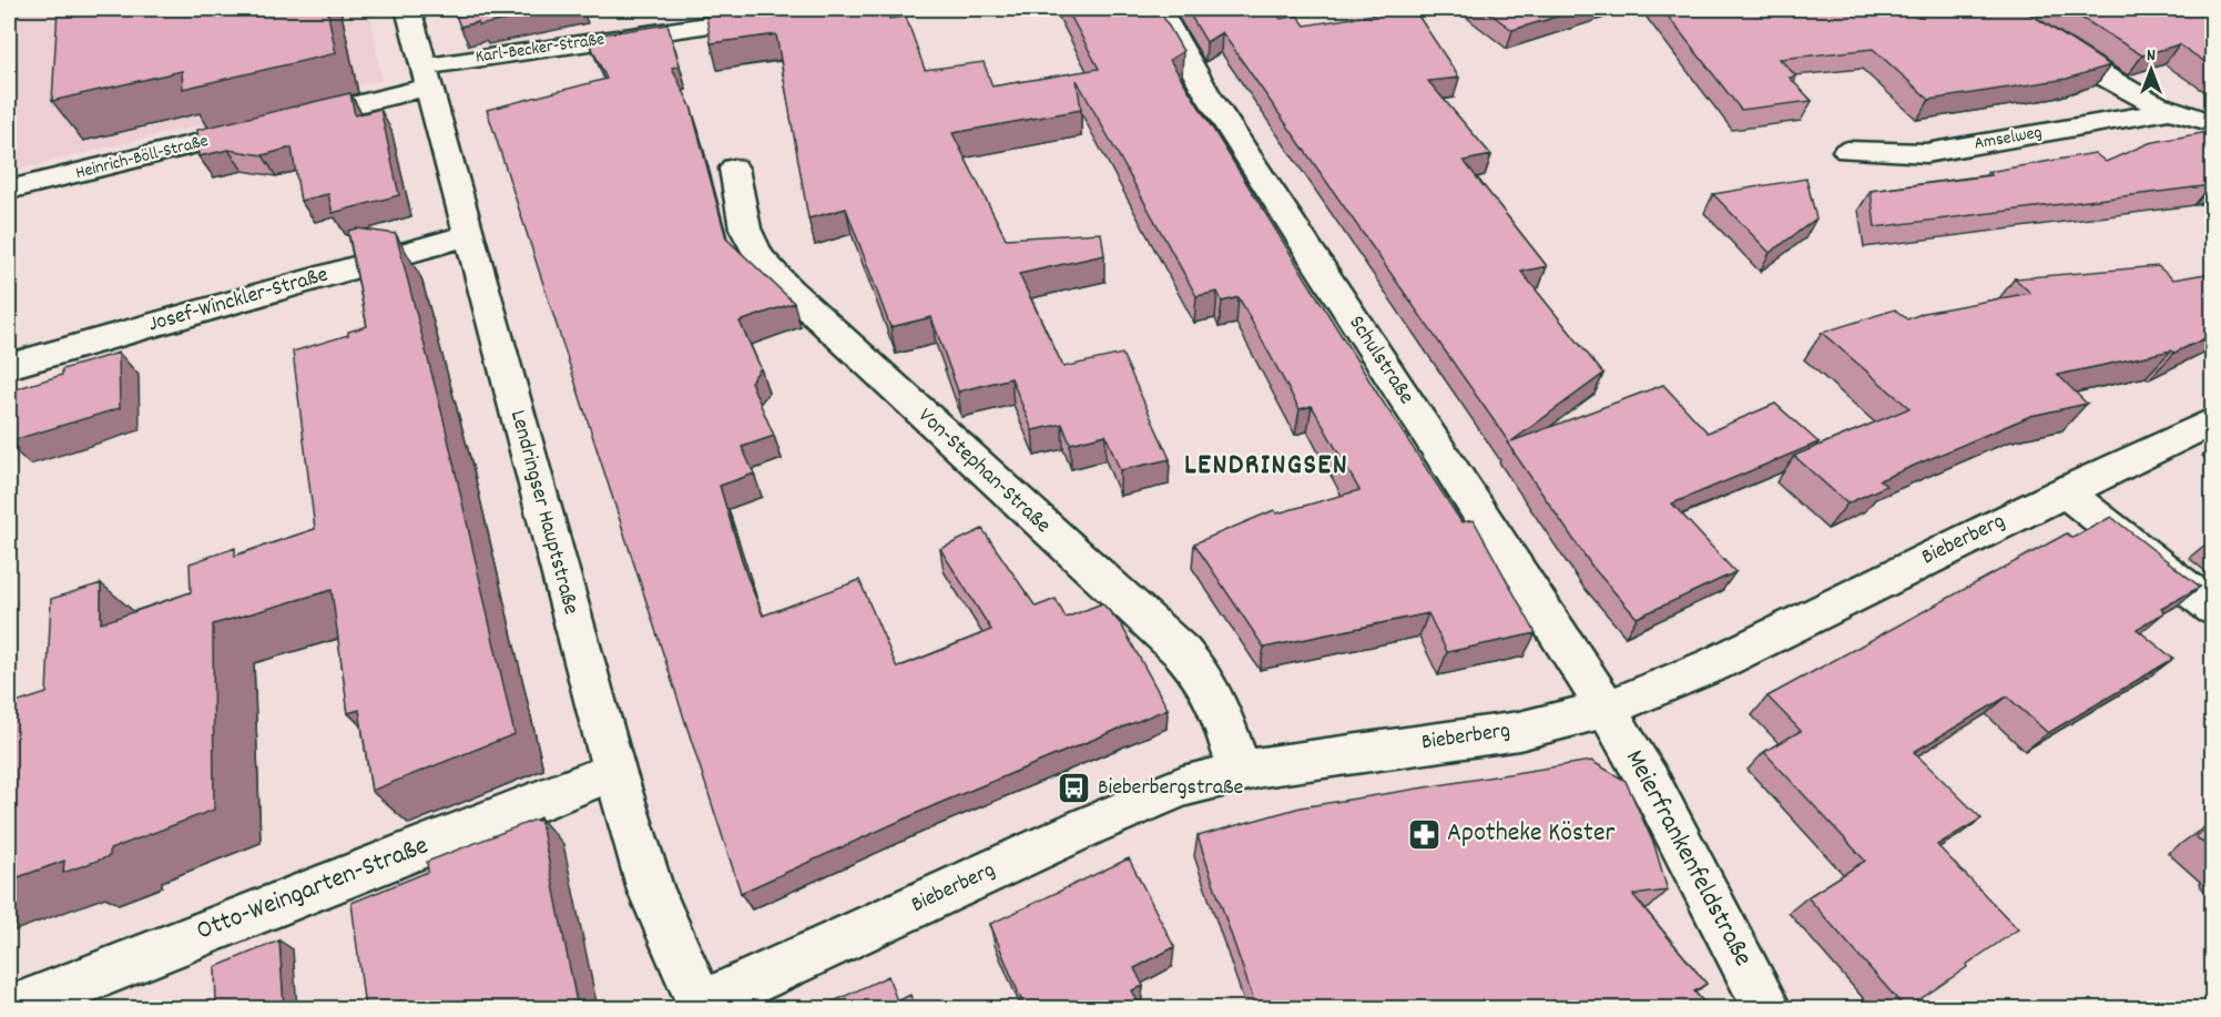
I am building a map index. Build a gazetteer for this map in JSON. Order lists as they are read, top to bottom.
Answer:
{
  "streets": {
    "street": [
      "Karl-Becker-Straße",
      "Amselweg",
      "Heinrich-Böll-Straße",
      "Josef-Winckler-Straße",
      "Schulstraße",
      "Von-Stephan-Straße",
      "Lendringser Hauptstraße",
      "Bieberberg",
      "Meierfrankenfeldstraße",
      "Otto-Weingarten-Straße"
    ]
  },
  "crossings": [
    ["Karl-Becker-Straße", "Heinrich-Böll-Straße"],
    ["Karl-Becker-Straße", "Lendringser Hauptstraße"],
    ["Heinrich-Böll-Straße", "Lendringser Hauptstraße"],
    ["Josef-Winckler-Straße", "Lendringser Hauptstraße"],
    ["Schulstraße", "Bieberberg"],
    ["Schulstraße", "Meierfrankenfeldstraße"],
    ["Von-Stephan-Straße", "Bieberberg"],
    ["Lendringser Hauptstraße", "Bieberberg"],
    ["Lendringser Hauptstraße", "Otto-Weingarten-Straße"],
    ["Bieberberg", "Meierfrankenfeldstraße"]
  ],
  "districts": ["LENDRINGSEN"],
  "places": {
    "bus stop": ["Bieberbergstraße"],
    "pharmacy": ["Apotheke Köster"]
  },
  "north": "top"
}
